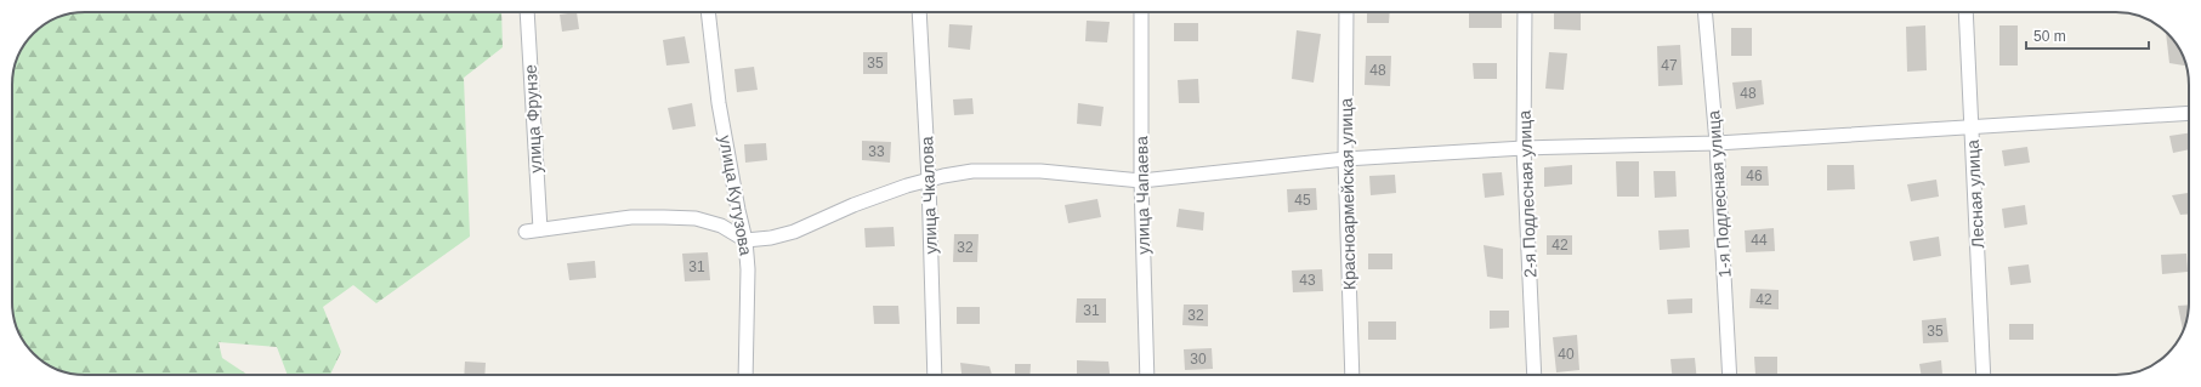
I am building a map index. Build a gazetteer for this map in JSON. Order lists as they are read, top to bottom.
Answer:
{
  "streets": {
    "street": [
      "улица Фрунзе",
      "Красноармейская улица",
      "2-я Подлесная улица",
      "1-я Подлесная улица",
      "Лесная улица",
      "улица Кутузова",
      "улица Чкалова",
      "улица Чапаева"
    ]
  },
  "house_numbers": [
    "35",
    "47",
    "48",
    "48",
    "33",
    "46",
    "45",
    "44",
    "42",
    "32",
    "31",
    "43",
    "42",
    "31",
    "32",
    "35",
    "40",
    "30"
  ],
  "scale_bar": "50 m"
}
